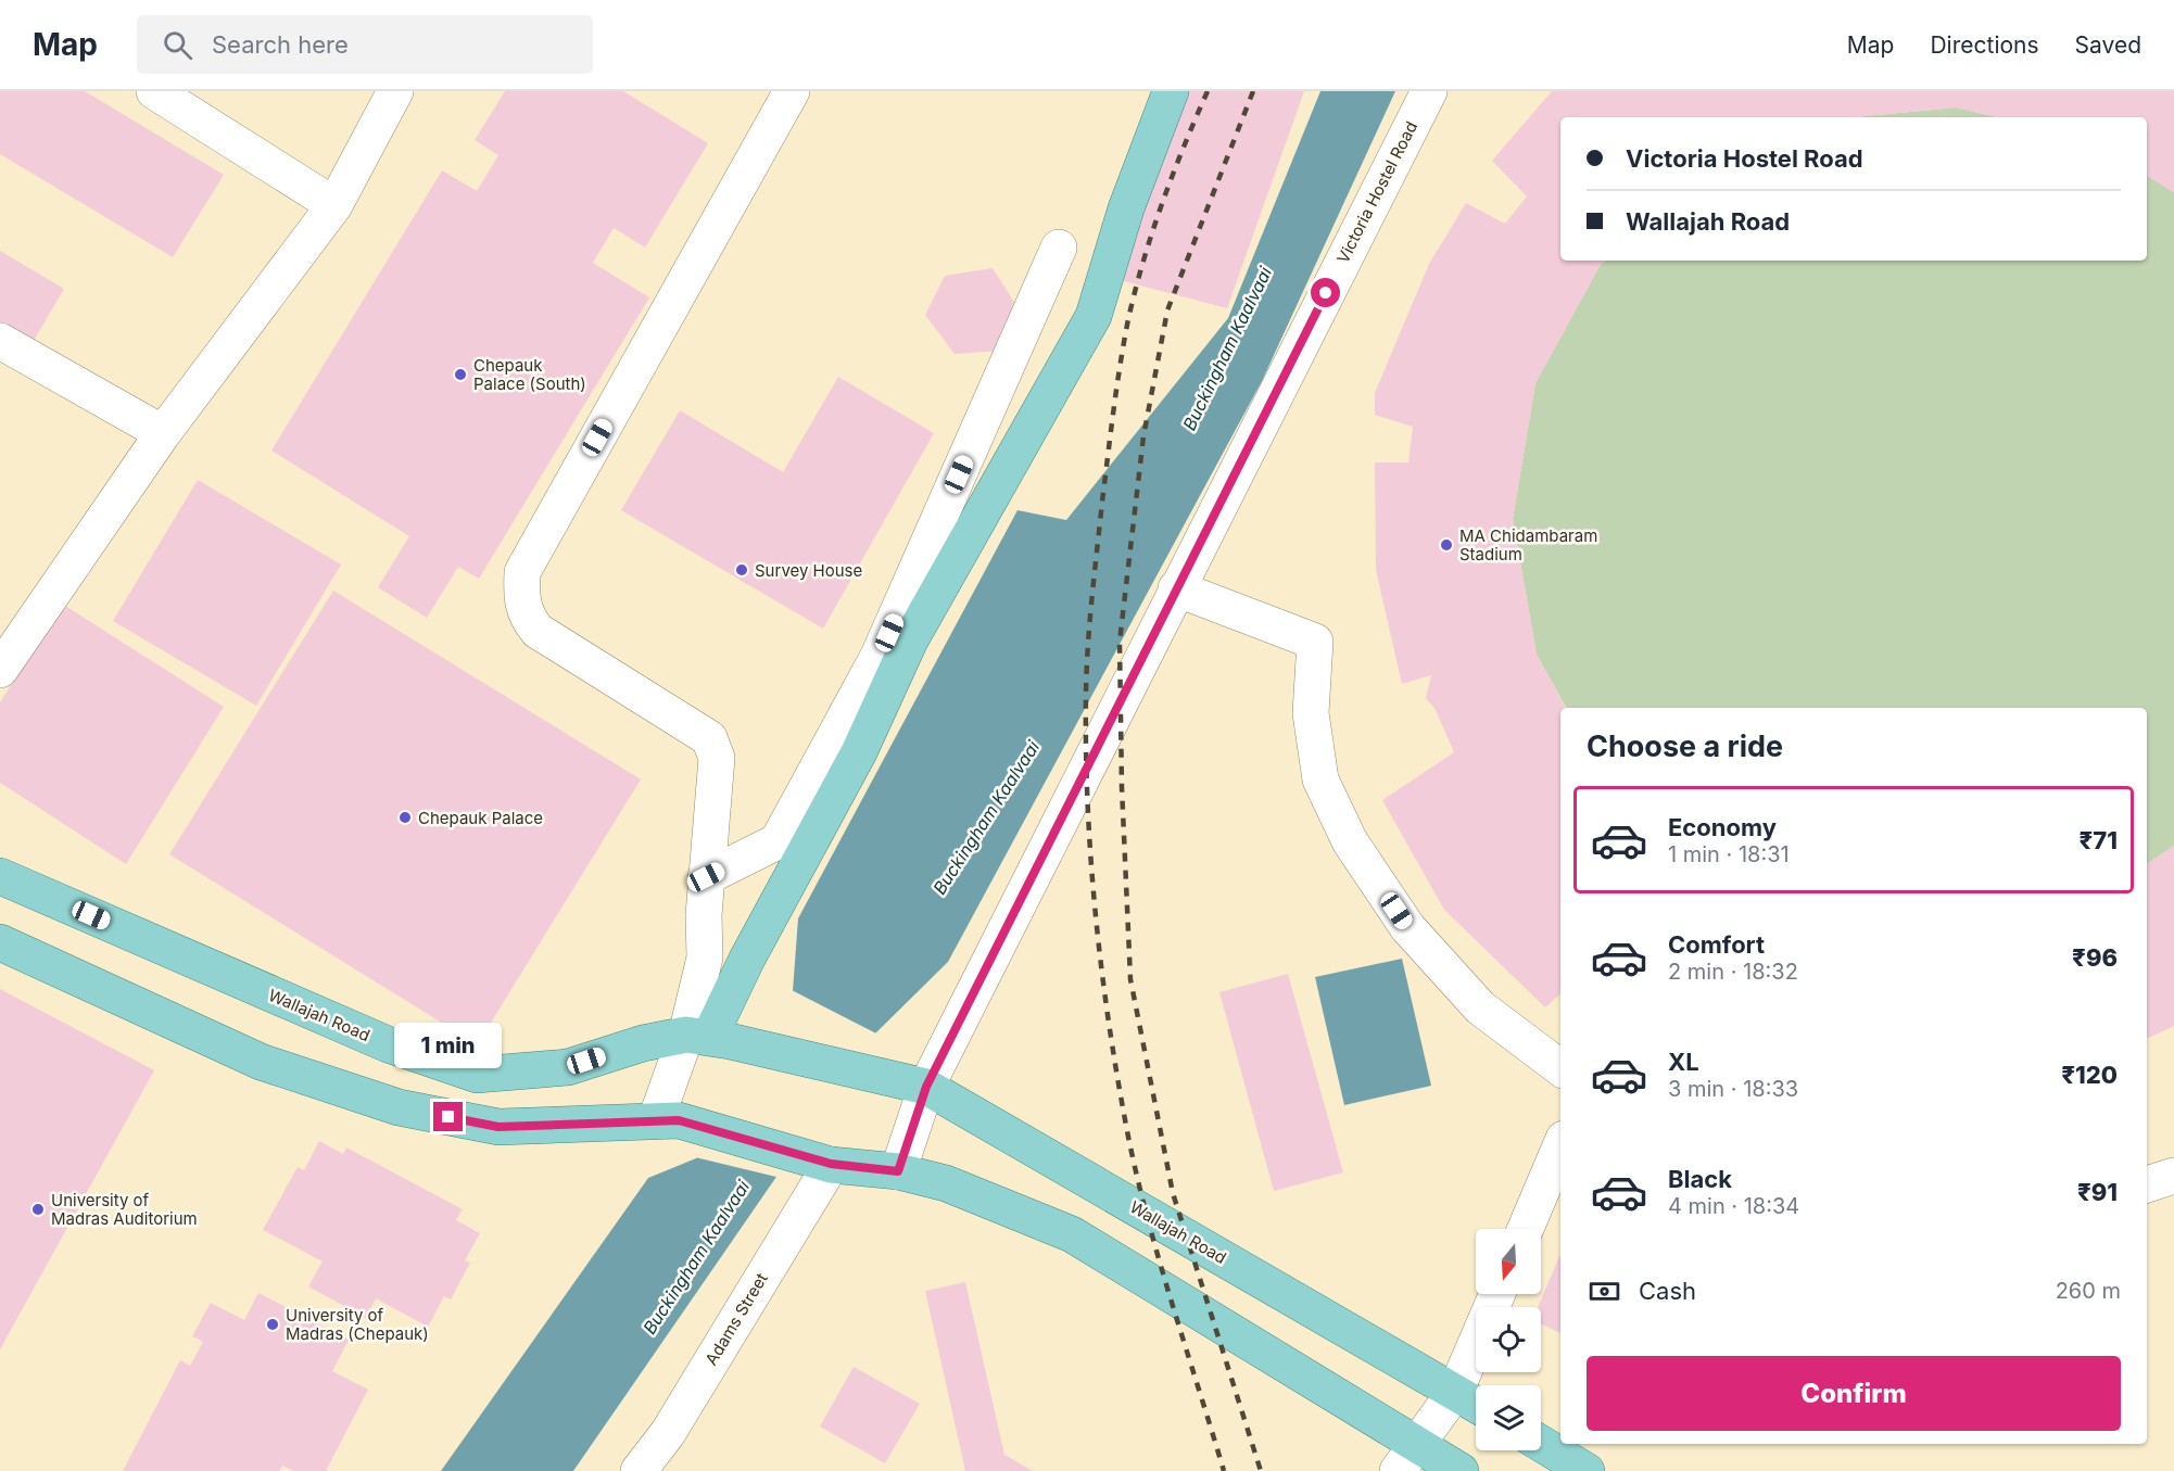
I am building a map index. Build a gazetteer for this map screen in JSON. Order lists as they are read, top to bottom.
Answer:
{
  "streets": {
    "main road": ["Wallajah Road"],
    "street": ["Victoria Hostel Road", "Adams Street"]
  },
  "crossings": [
    ["Victoria Hostel Road", "Wallajah Road"]
  ],
  "water": ["Buckingham Kaalvaai"],
  "places": [
    "Chepauk Palace (South)",
    "MA Chidambaram Stadium",
    "Survey House",
    "Chepauk Palace",
    "University of Madras Auditorium",
    "University of Madras (Chepauk)"
  ],
  "north": "bottom",
  "page": {
    "header": "Map",
    "search": "Search here",
    "nav": ["Map", "Directions", "Saved"],
    "banner": ["Victoria Hostel Road", "Wallajah Road"],
    "heading": "Choose a ride",
    "list": [
      {
        "name": "Economy",
        "note": "1 min · 18:31",
        "value": "₹71"
      },
      {
        "name": "Comfort",
        "note": "2 min · 18:32",
        "value": "₹96"
      },
      {
        "name": "XL",
        "note": "3 min · 18:33",
        "value": "₹120"
      },
      {
        "name": "Black",
        "note": "4 min · 18:34",
        "value": "₹91"
      }
    ],
    "bubble": "1 min",
    "pay": ["Cash", "260 m"],
    "buttons": "Confirm"
  }
}
